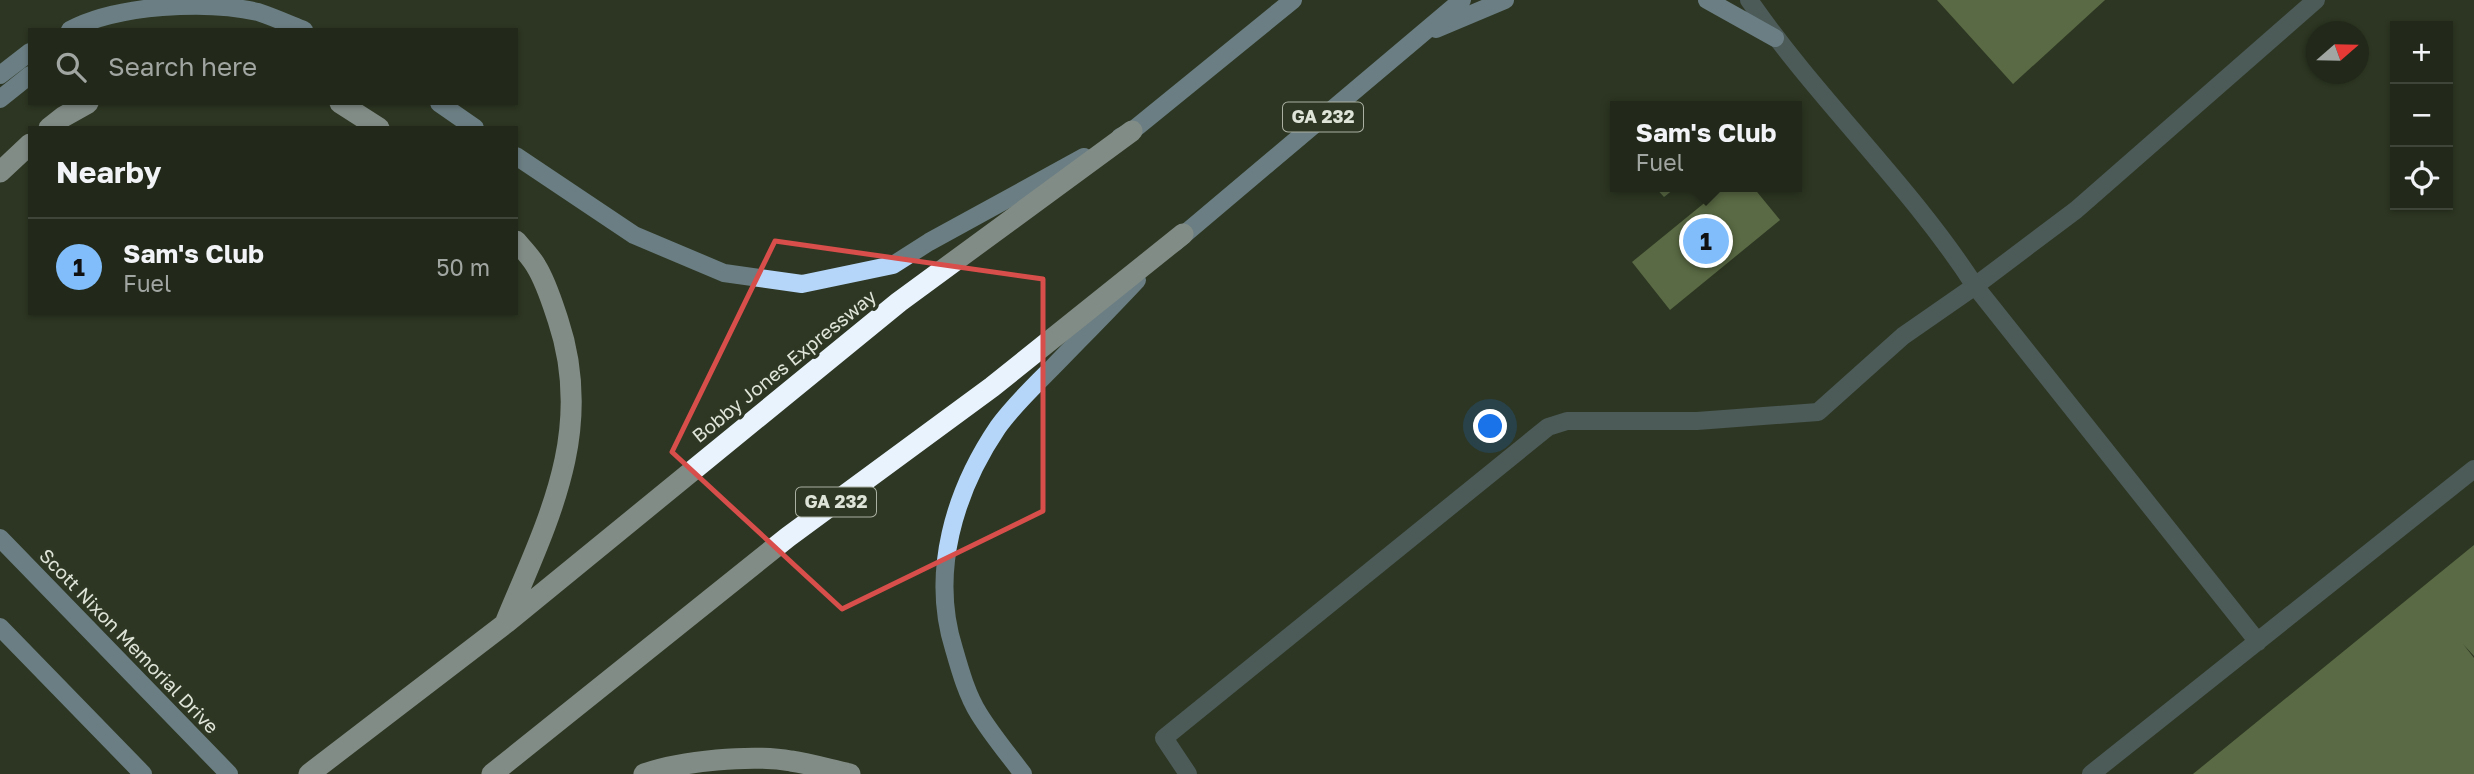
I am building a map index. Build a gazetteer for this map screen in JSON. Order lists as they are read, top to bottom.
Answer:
{
  "streets": {
    "highway": ["GA 232", "Bobby Jones Expressway"],
    "main road": ["Scott Nixon Memorial Drive"]
  },
  "north": "right",
  "page": {
    "map_buttons": ["+", "−"],
    "search": "Search here",
    "popup": ["Sam's Club", "Fuel"],
    "heading": "Nearby",
    "pins": "1",
    "list": [
      {
        "mark": "1",
        "name": "Sam's Club",
        "note": "Fuel",
        "value": "50 m"
      }
    ]
  }
}
